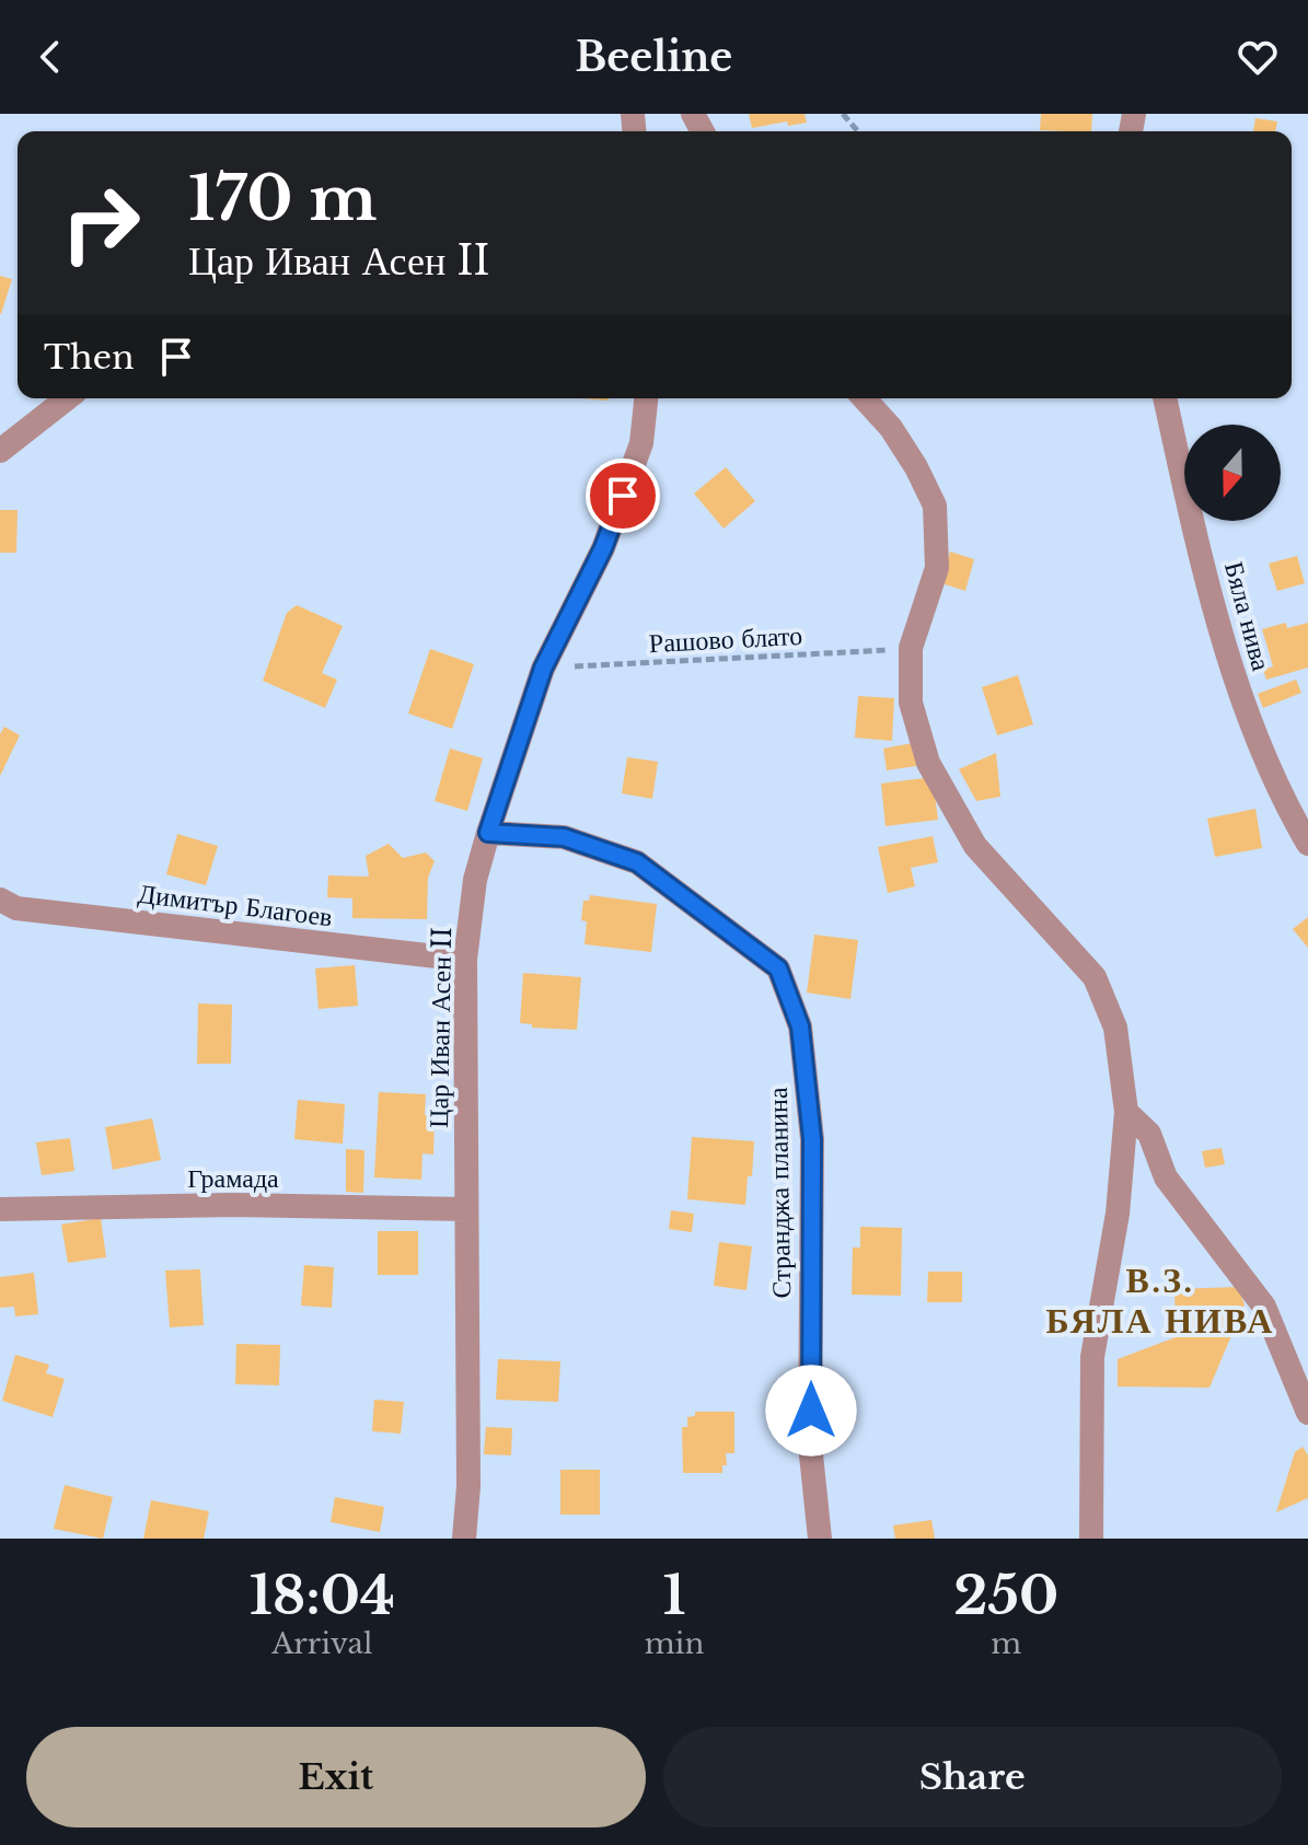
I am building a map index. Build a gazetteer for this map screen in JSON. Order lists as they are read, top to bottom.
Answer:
{
  "streets": {
    "street": [
      "Бяла нива",
      "Димитър Благоев",
      "Цар Иван Асен II",
      "Грамада",
      "Странджа планина"
    ],
    "path": ["Рашово блато"]
  },
  "crossings": [
    ["Рашово блато", "Цар Иван Асен II"],
    ["Димитър Благоев", "Цар Иван Асен II"],
    ["Цар Иван Асен II", "Грамада"],
    ["Цар Иван Асен II", "Странджа планина"]
  ],
  "districts": ["В.З. БЯЛА НИВА"],
  "north": "bottom",
  "page": {
    "header": "Beeline",
    "turn": ["170 m", "Цар Иван Асен II"],
    "then": "Then",
    "eta": [
      "18:04",
      "Arrival",
      "1",
      "min",
      "250",
      "m"
    ],
    "buttons": ["Exit", "Share"]
  }
}
